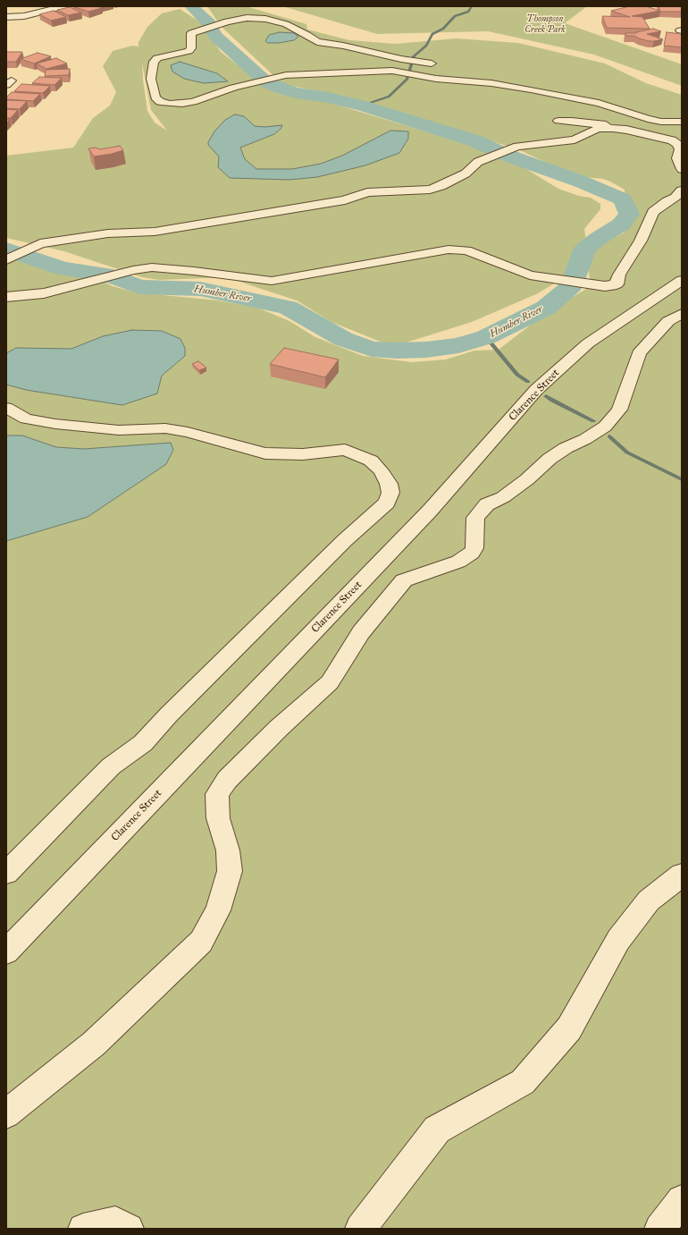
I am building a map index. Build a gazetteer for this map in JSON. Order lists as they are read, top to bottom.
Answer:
{
  "streets": {
    "street": ["Clarence Street"]
  },
  "water": ["Humber River"],
  "parks": ["Thompson Creek Park"]
}
